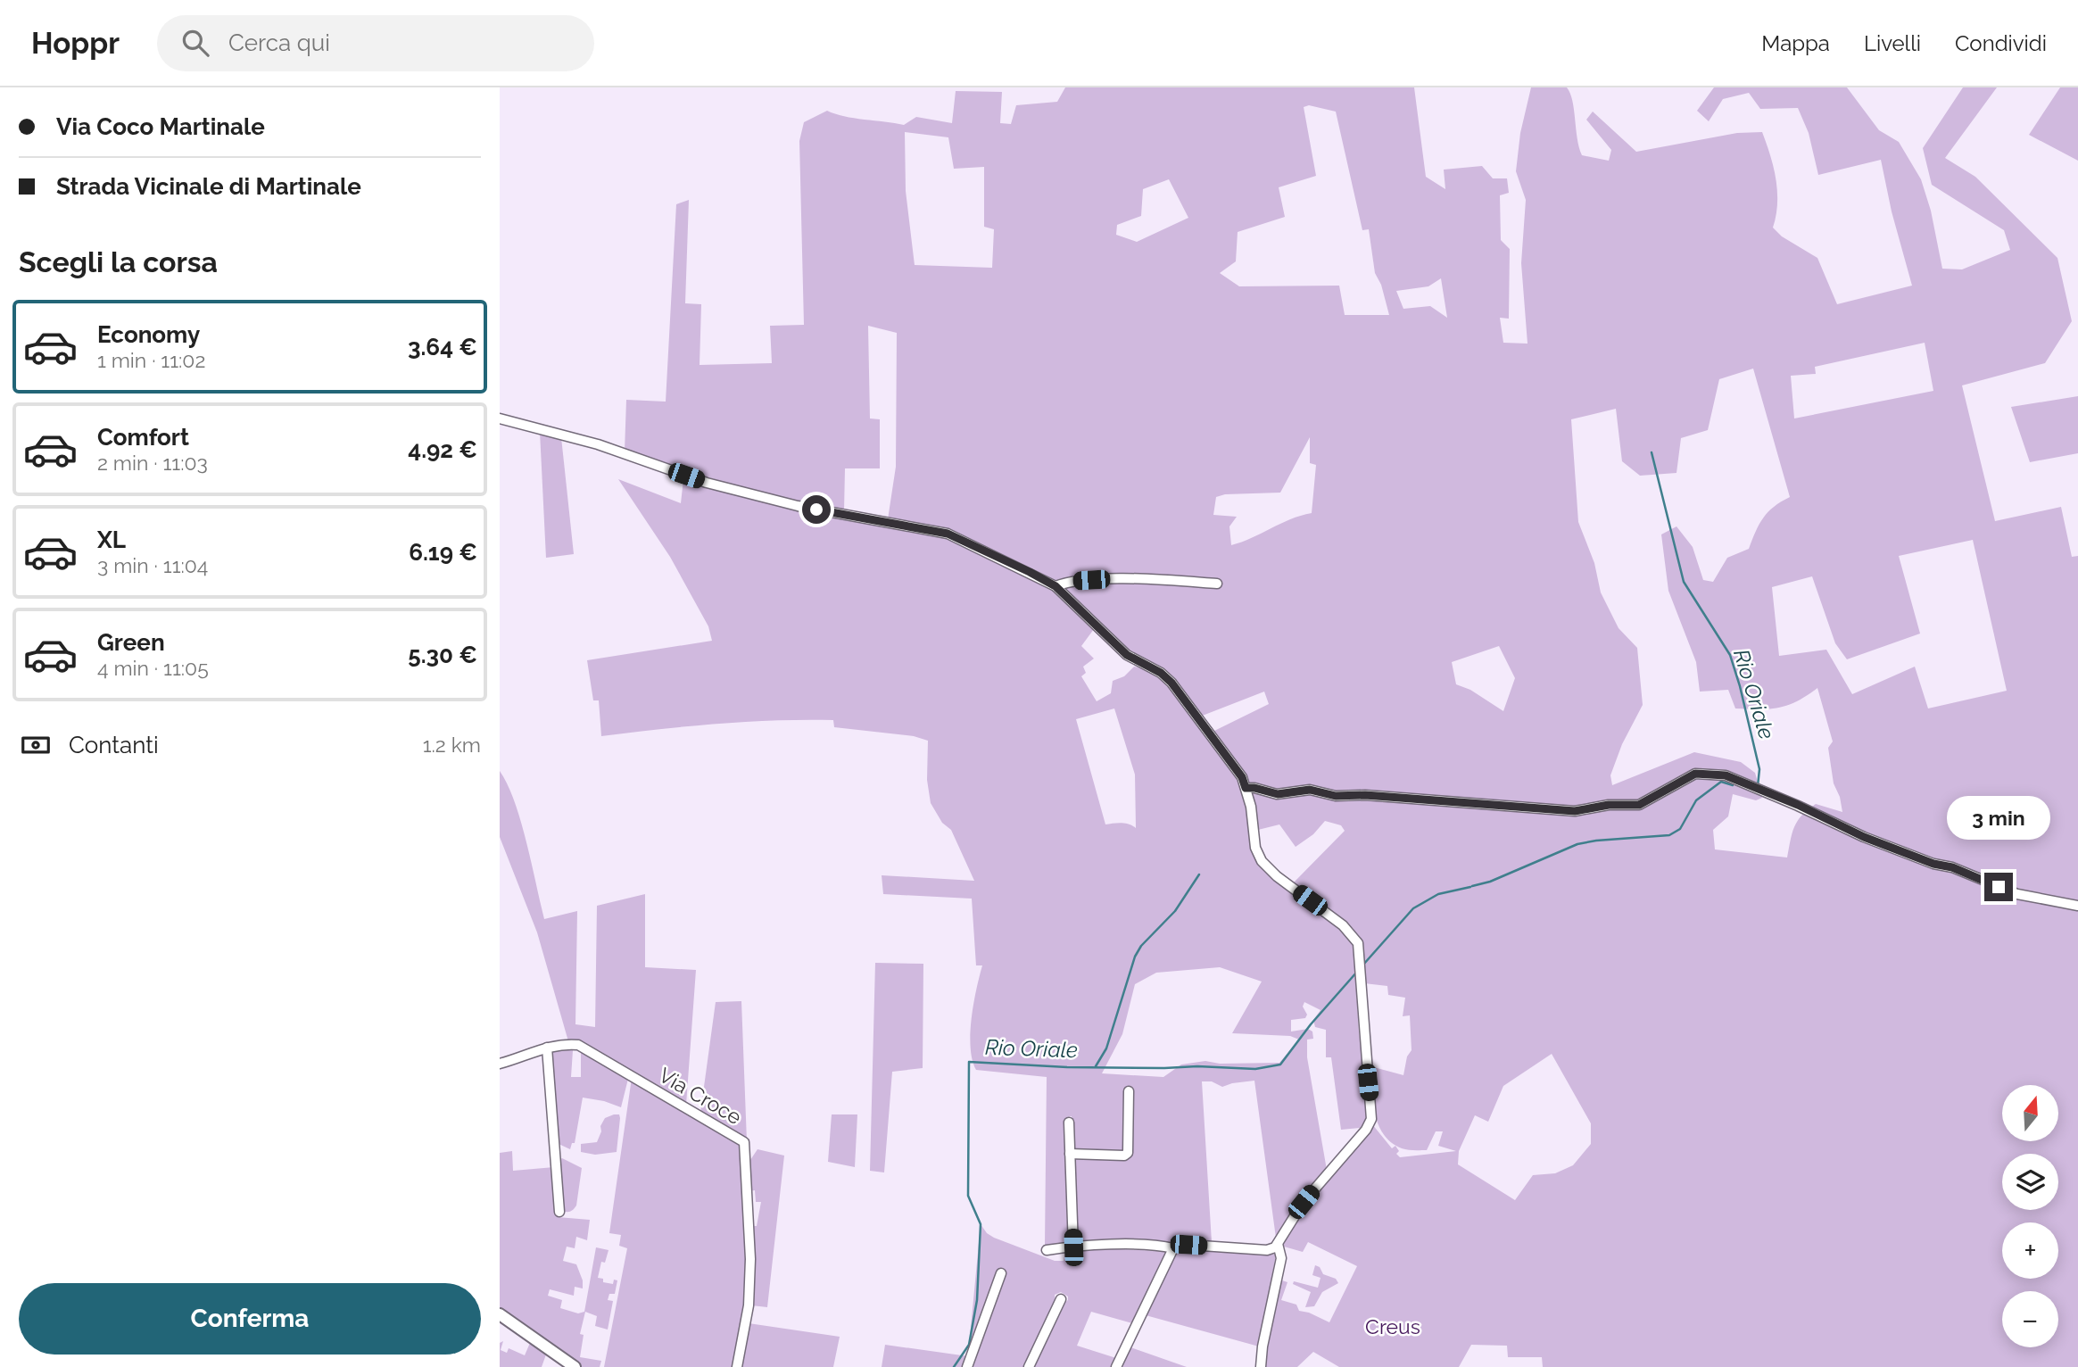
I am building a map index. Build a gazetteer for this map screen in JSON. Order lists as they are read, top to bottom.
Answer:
{
  "streets": {
    "street": ["Via Croce"]
  },
  "water": ["Rio Oriale"],
  "parks": ["Creus"],
  "north": "top",
  "page": {
    "header": "Hoppr",
    "search": "Cerca qui",
    "nav": ["Mappa", "Livelli", "Condividi"],
    "banner": ["Via Coco Martinale", "Strada Vicinale di Martinale"],
    "heading": "Scegli la corsa",
    "list": [
      {
        "name": "Economy",
        "note": "1 min · 11:02",
        "value": "3.64 €"
      },
      {
        "name": "Comfort",
        "note": "2 min · 11:03",
        "value": "4.92 €"
      },
      {
        "name": "XL",
        "note": "3 min · 11:04",
        "value": "6.19 €"
      },
      {
        "name": "Green",
        "note": "4 min · 11:05",
        "value": "5.30 €"
      }
    ],
    "pay": ["Contanti", "1.2 km"],
    "bubble": "3 min",
    "map_buttons": ["+", "−"],
    "buttons": "Conferma"
  }
}
